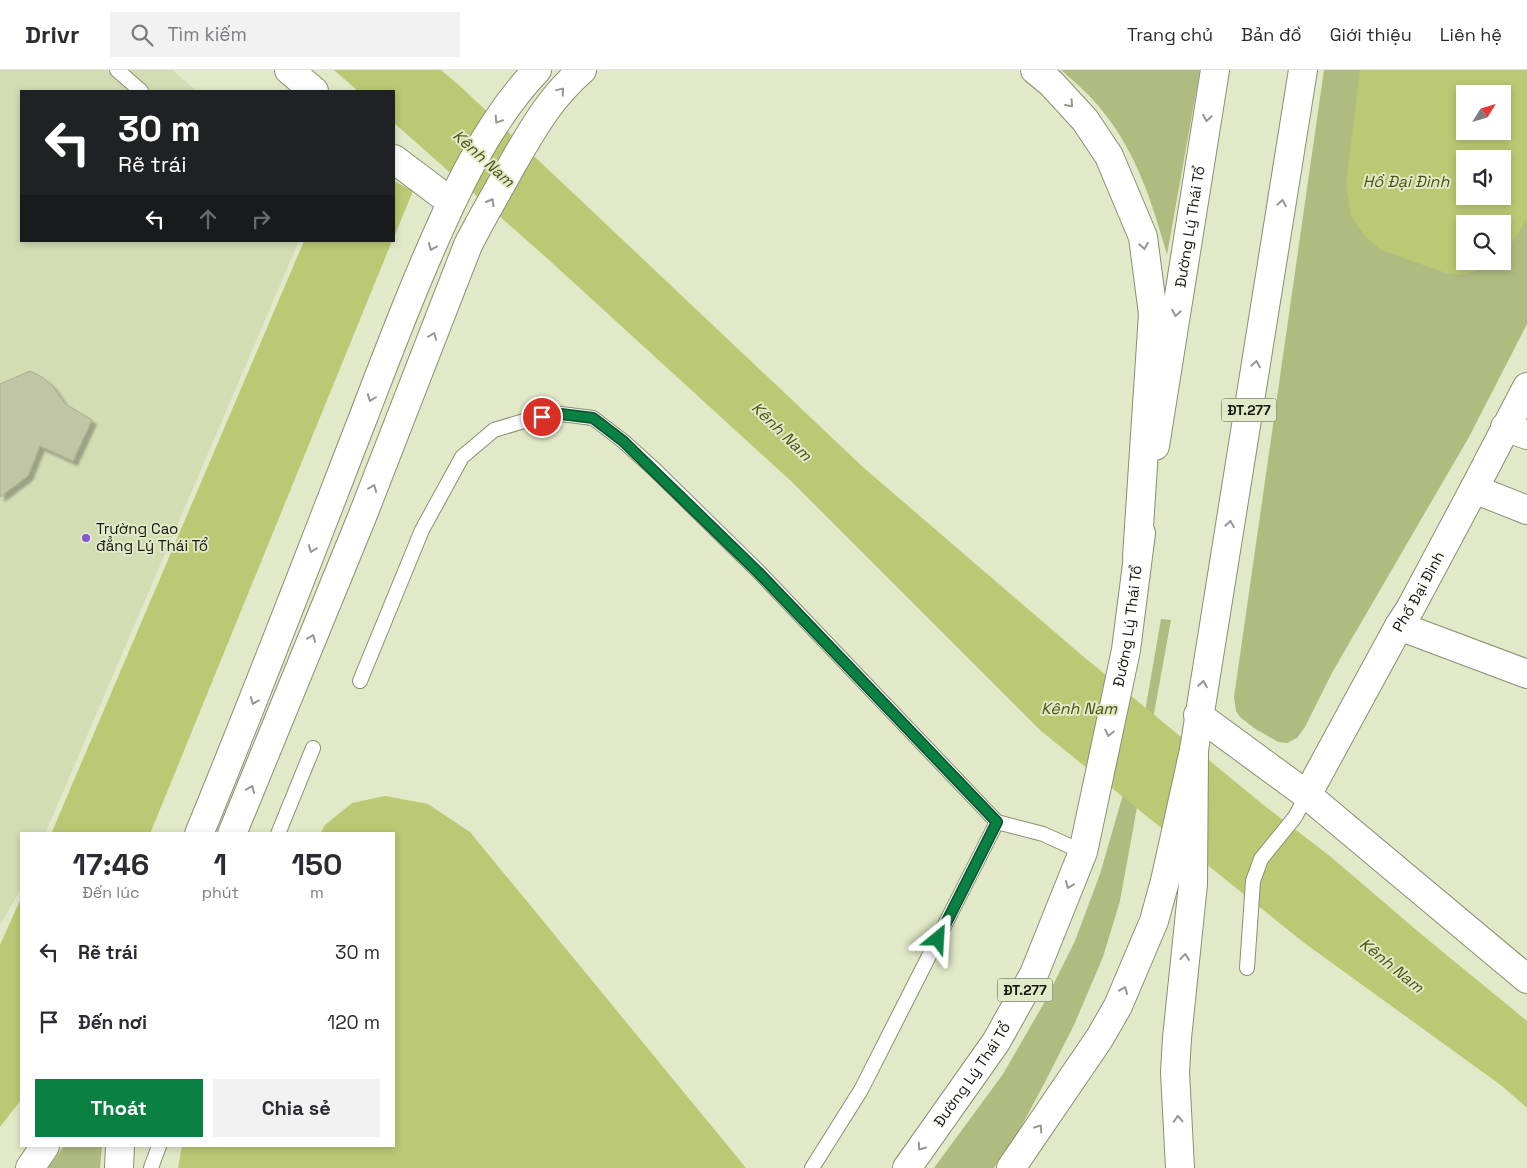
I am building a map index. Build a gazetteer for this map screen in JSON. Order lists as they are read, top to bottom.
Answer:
{
  "streets": {
    "main road": ["Đường Lý Thái Tổ", "ĐT.277", "Phố Đại Đình"]
  },
  "water": ["Kênh Nam", "Hồ Đại Đình"],
  "places": ["Trường Cao đẳng Lý Thái Tổ"],
  "north": "top right",
  "page": {
    "header": "Drivr",
    "search": "Tìm kiếm",
    "nav": [
      "Trang chủ",
      "Bản đồ",
      "Giới thiệu",
      "Liên hệ"
    ],
    "turn": ["30 m", "Rẽ trái"],
    "eta": [
      "17:46",
      "Đến lúc",
      "1",
      "phút",
      "150",
      "m"
    ],
    "list": [
      {
        "name": "Rẽ trái",
        "value": "30 m"
      },
      {
        "name": "Đến nơi",
        "value": "120 m"
      }
    ],
    "buttons": ["Thoát", "Chia sẻ"]
  }
}
